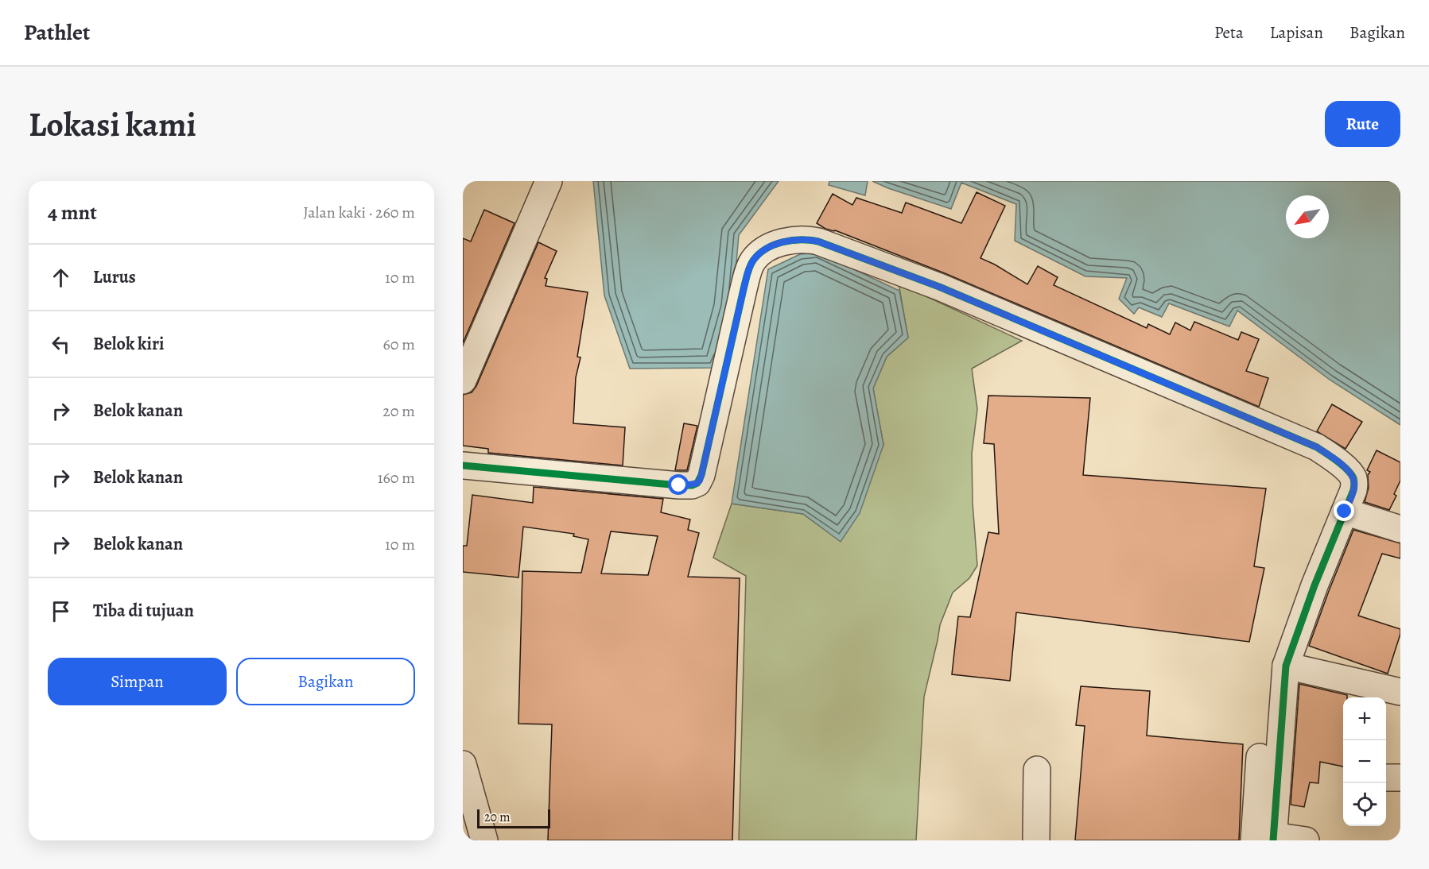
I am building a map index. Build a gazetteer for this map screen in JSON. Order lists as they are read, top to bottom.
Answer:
{
  "scale_bar": "20 m",
  "north": "bottom left",
  "page": {
    "header": "Pathlet",
    "nav": ["Peta", "Lapisan", "Bagikan"],
    "buttons": [
      "Rute",
      ["Simpan", "Bagikan"]
    ],
    "title": "Lokasi kami",
    "heading": ["4 mnt", "Jalan kaki · 260 m"],
    "list": [
      ["Lurus", "10 m"],
      ["Belok kiri", "60 m"],
      ["Belok kanan", "20 m"],
      ["Belok kanan", "160 m"],
      ["Belok kanan", "10 m"],
      "Tiba di tujuan"
    ],
    "map_buttons": ["+", "−"],
    "scale": "20 m"
  }
}
